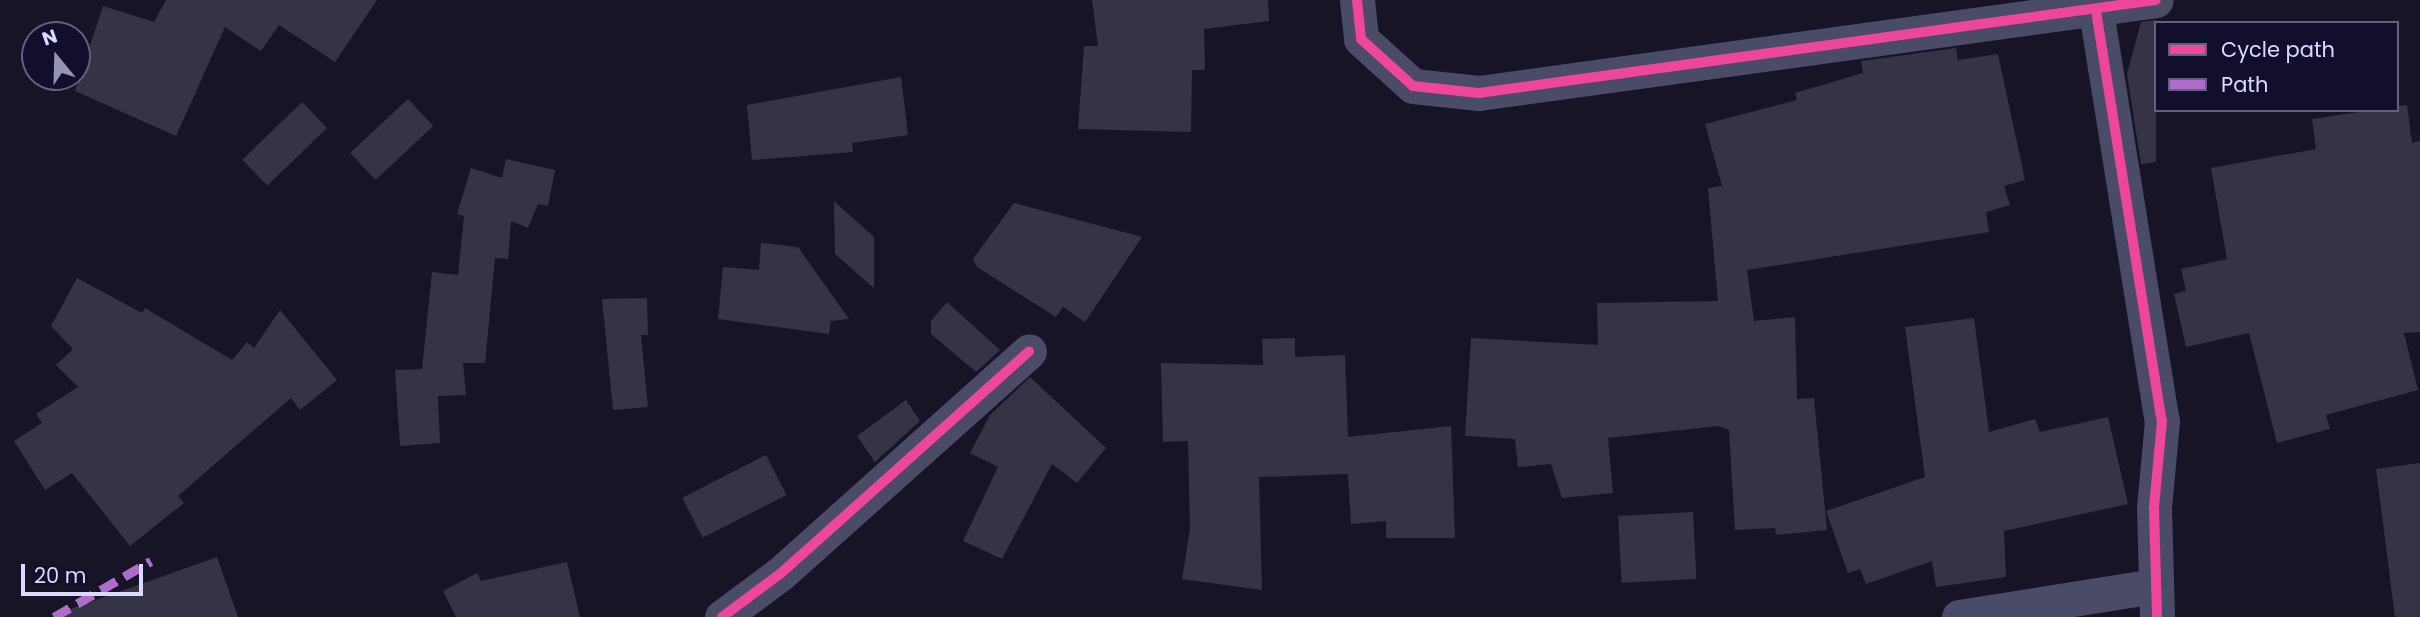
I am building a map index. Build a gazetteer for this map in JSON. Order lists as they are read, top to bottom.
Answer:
{
  "legend": ["Cycle path", "Path"],
  "scale_bar": "20 m",
  "north": "top"
}
